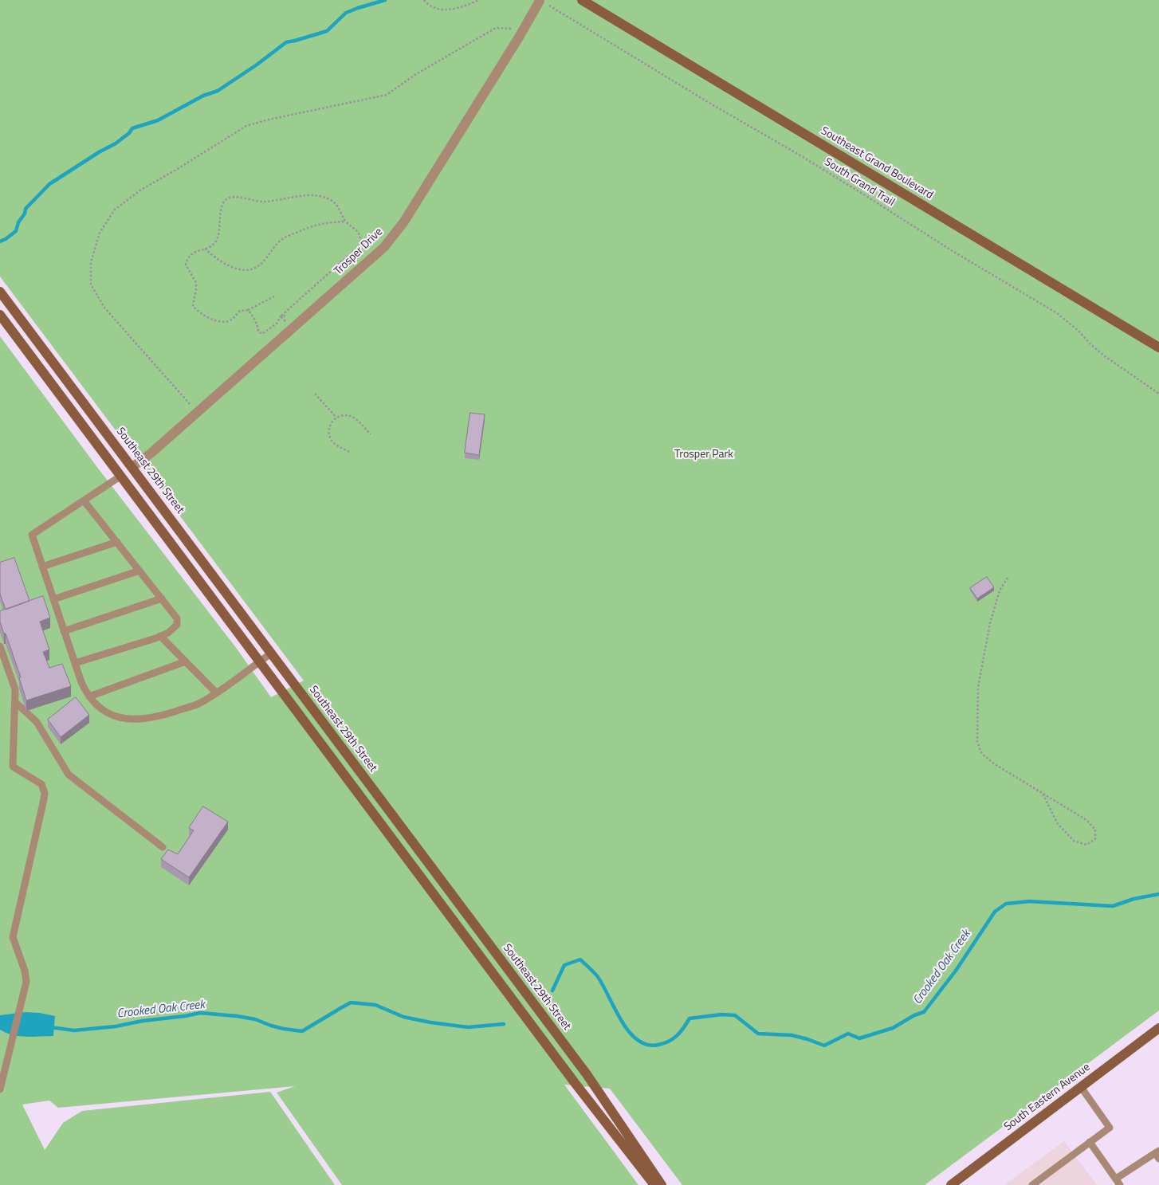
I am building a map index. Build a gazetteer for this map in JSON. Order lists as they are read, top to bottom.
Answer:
{
  "streets": {
    "main road": ["Southeast Grand Boulevard", "Southeast 29th Street", "South Eastern Avenue"],
    "street": ["Trosper Drive"],
    "path": ["South Grand Trail"]
  },
  "crossings": [
    ["South Grand Trail", "Trosper Drive"],
    ["Trosper Drive", "Southeast 29th Street"]
  ],
  "water": ["Crooked Oak Creek"],
  "parks": ["Trosper Park"]
}
